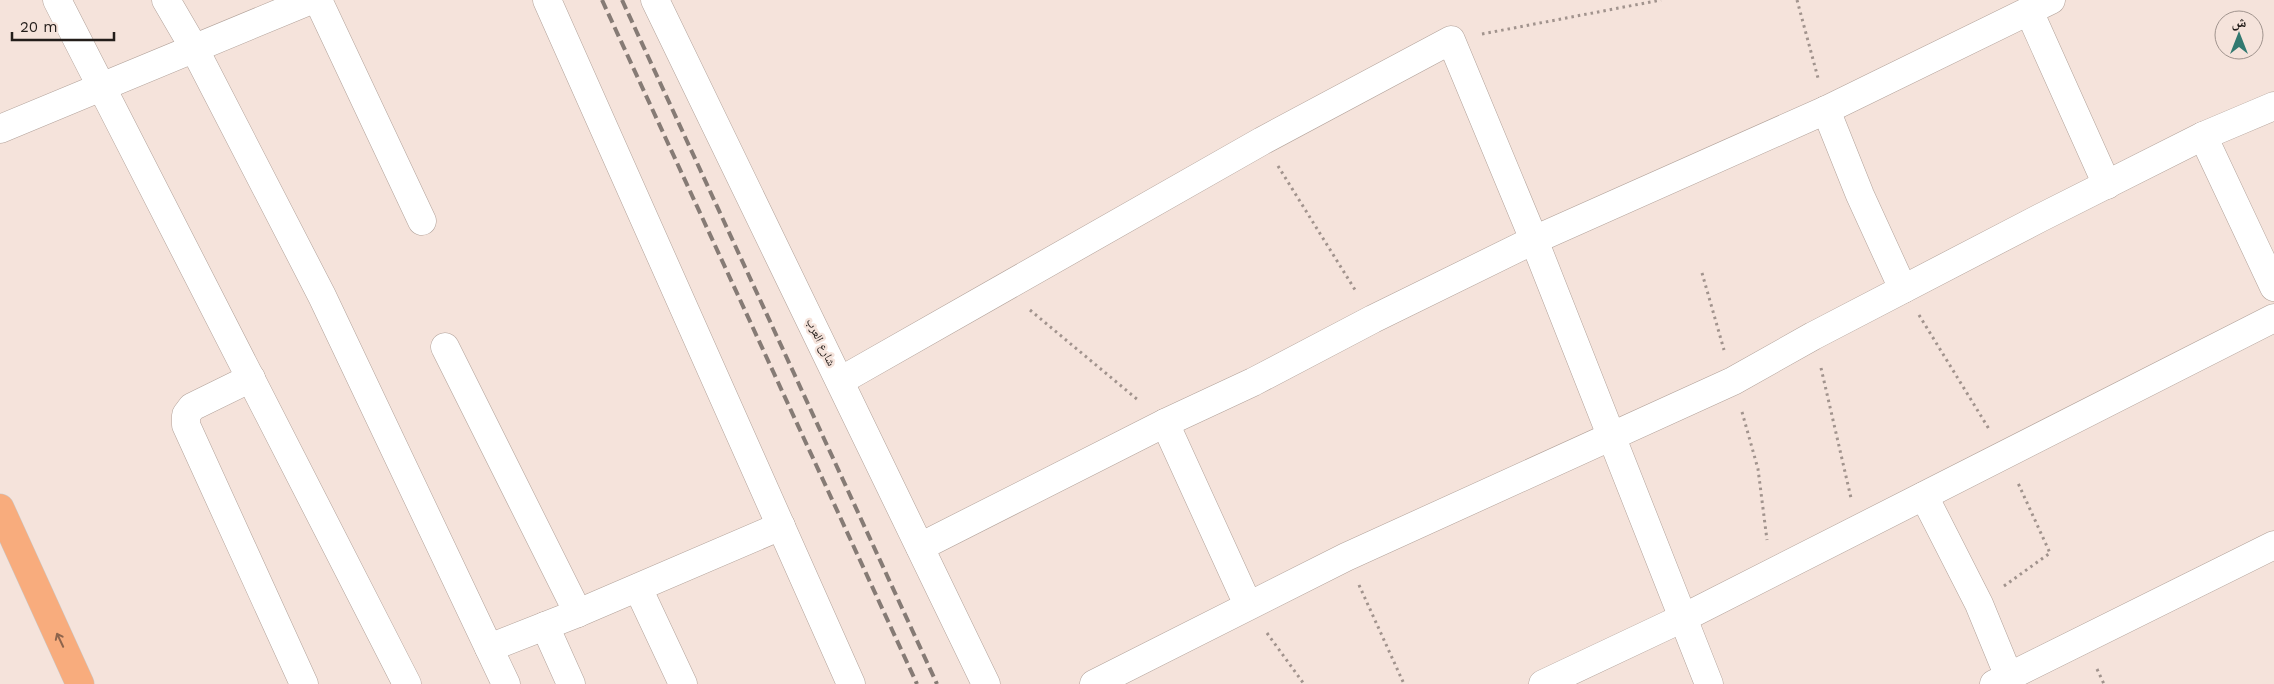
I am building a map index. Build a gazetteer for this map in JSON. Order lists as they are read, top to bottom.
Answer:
{
  "streets": {
    "street": ["شارع العرب"]
  },
  "scale_bar": "20 m",
  "north": "top"
}
